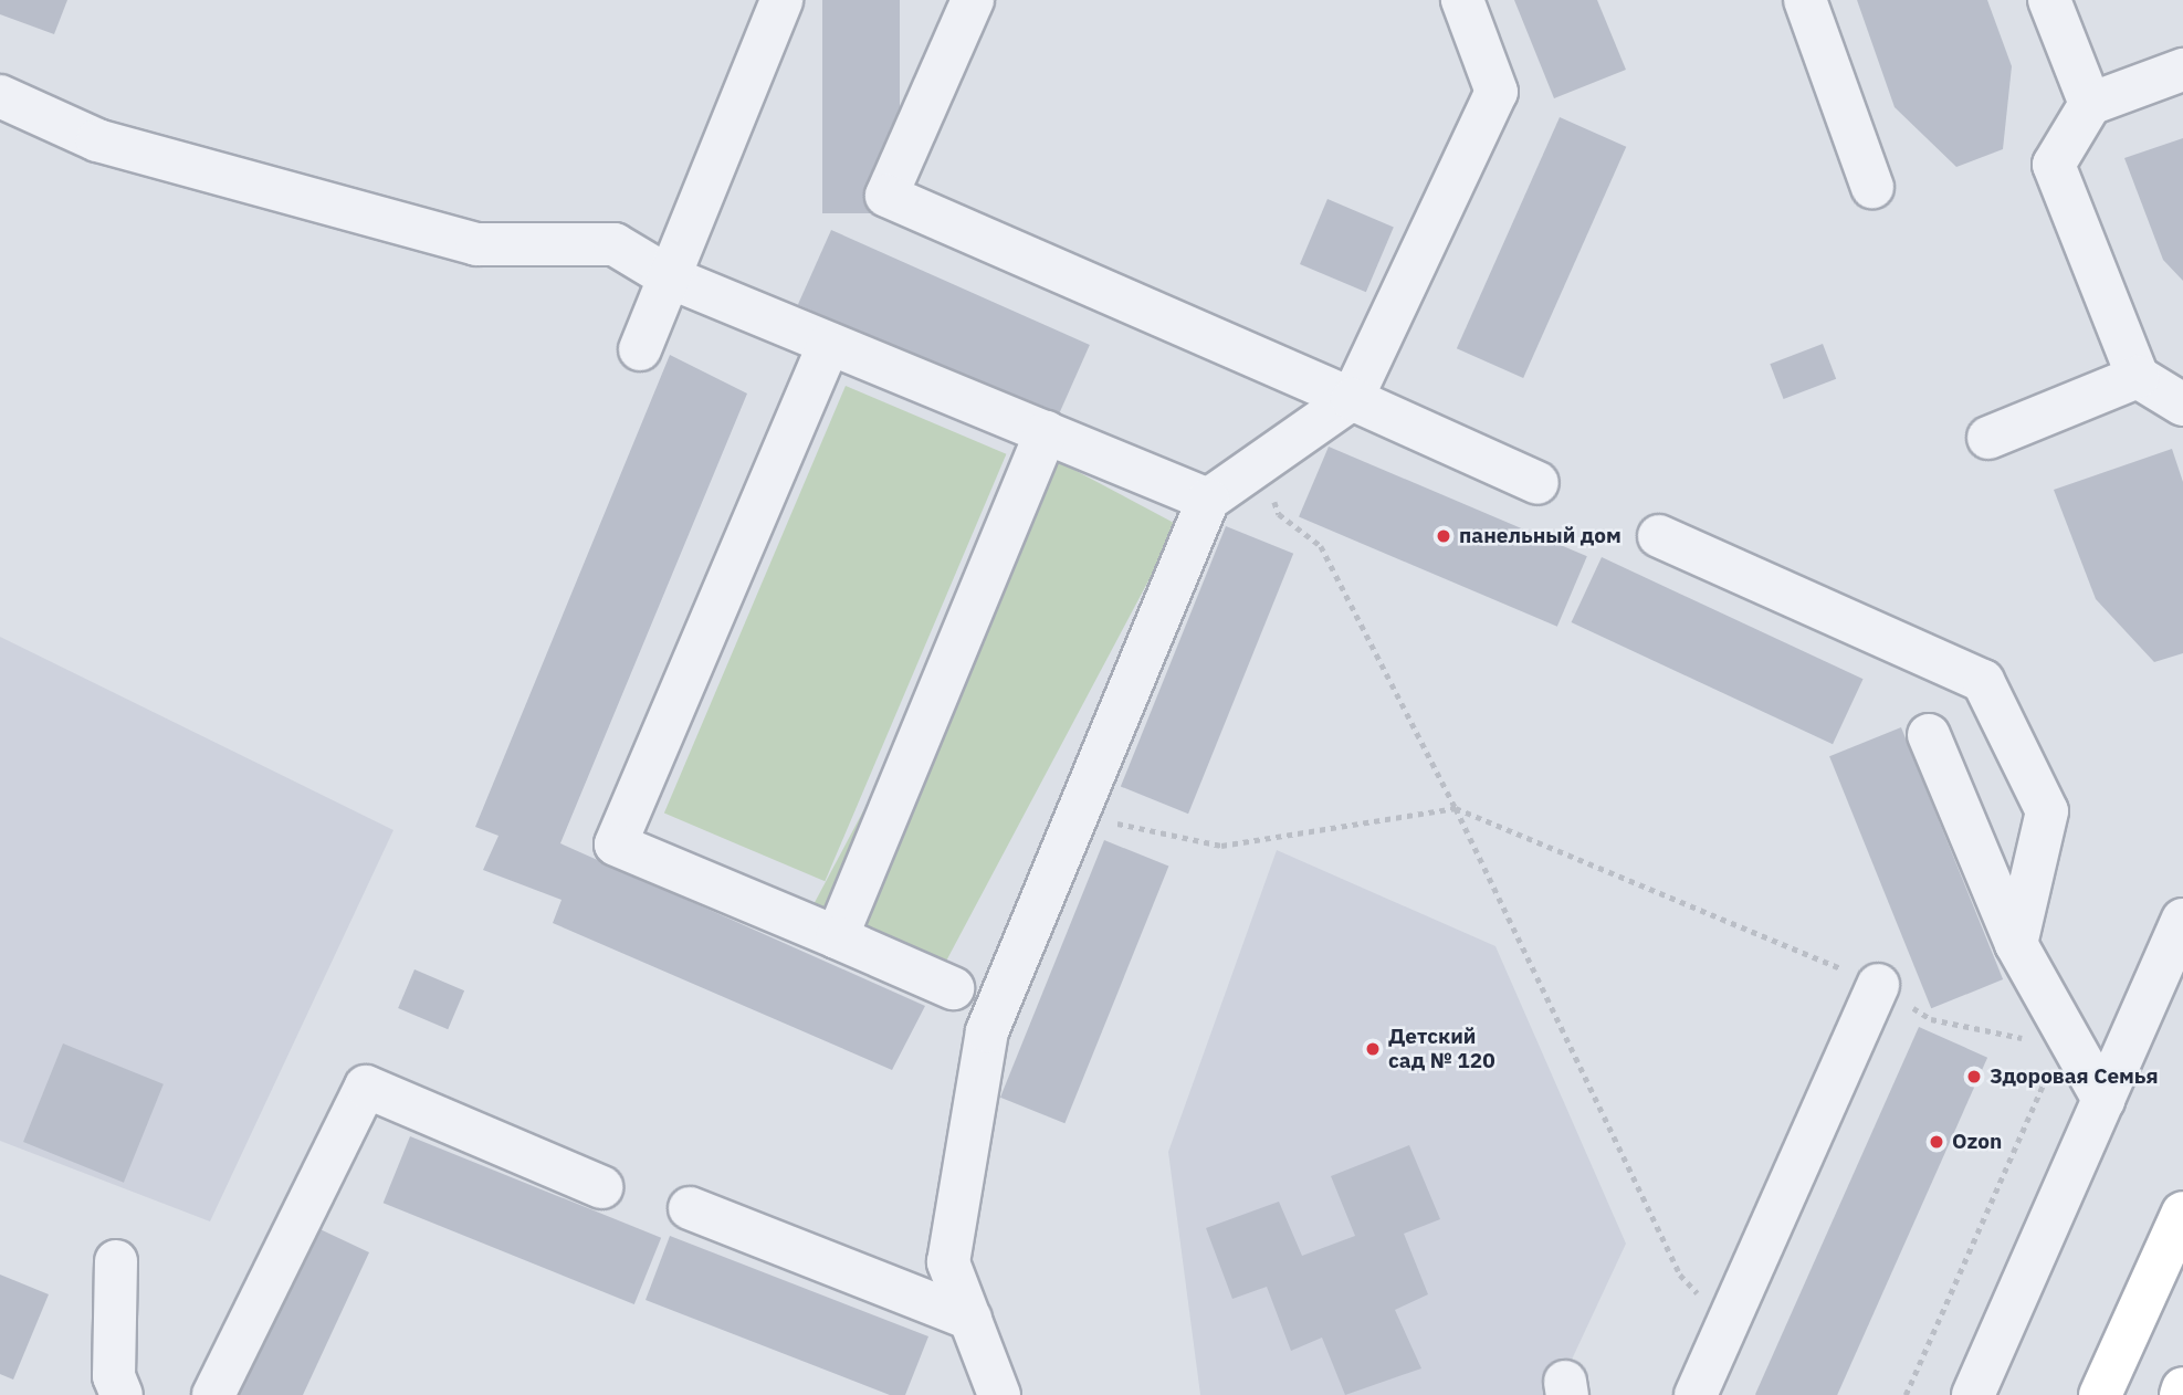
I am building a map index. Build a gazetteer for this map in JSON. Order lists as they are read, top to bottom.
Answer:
{
  "places": [
    "панельный дом",
    "Детский сад № 120",
    "Здоровая Семья",
    "Ozon"
  ]
}
